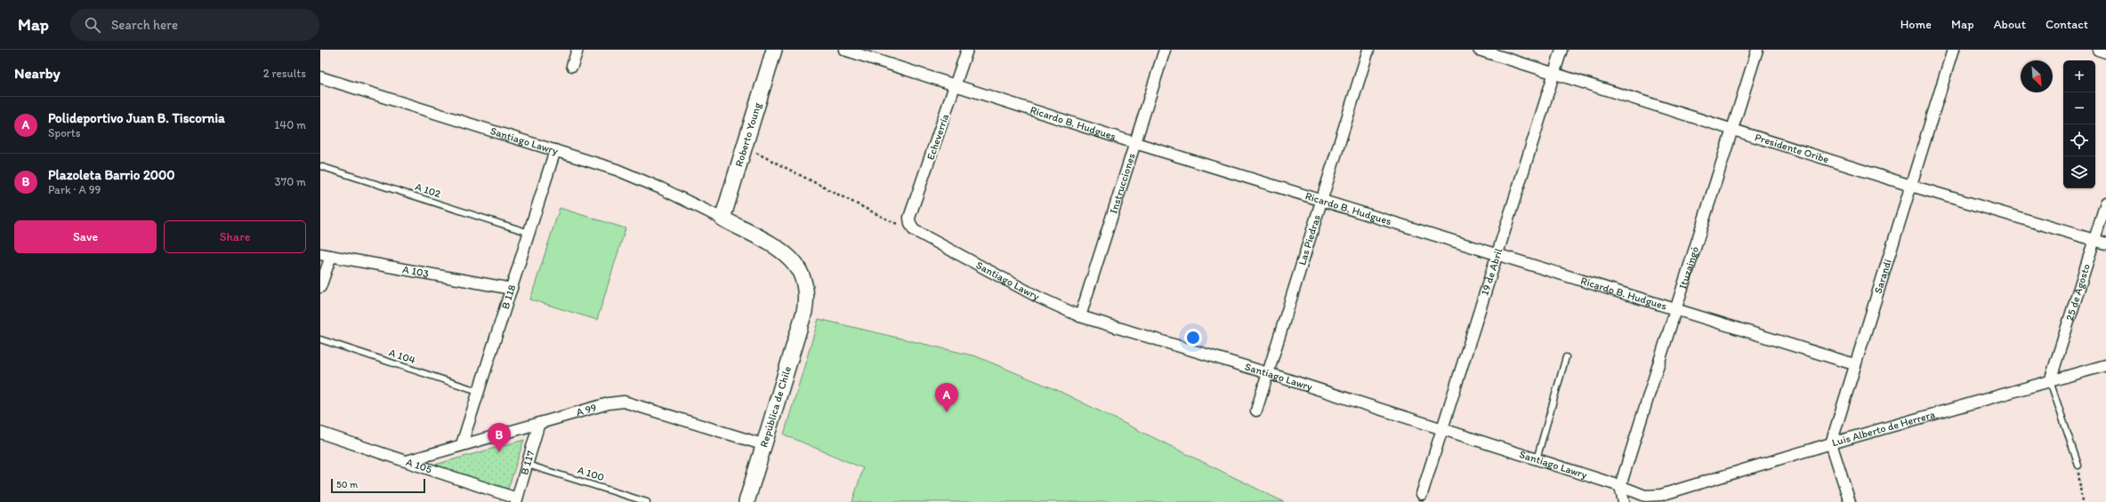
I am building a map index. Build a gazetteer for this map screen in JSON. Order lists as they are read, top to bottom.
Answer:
{
  "streets": {
    "street": [
      "Ricardo B. Hudgues",
      "Roberto Young",
      "Echeverría",
      "Santiago Lawry",
      "Presidente Oribe",
      "Instrucciones",
      "Las Piedras",
      "Ituzaingó",
      "A 103",
      "19 de Abril",
      "Sarandí",
      "25 de Agosto",
      "B 118",
      "República de Chile",
      "A 99",
      "Luis Alberto de Herrera",
      "B 117",
      "A 105"
    ],
    "lane": ["A 102", "A 104", "A 100"]
  },
  "crossings": [
    ["Ricardo B. Hudgues", "Echeverría"],
    ["Ricardo B. Hudgues", "Instrucciones"],
    ["Ricardo B. Hudgues", "Las Piedras"],
    ["Ricardo B. Hudgues", "Ituzaingó"],
    ["Ricardo B. Hudgues", "19 de Abril"],
    ["Ricardo B. Hudgues", "Sarandí"],
    ["Roberto Young", "Santiago Lawry"],
    ["Roberto Young", "República de Chile"],
    ["Echeverría", "Santiago Lawry"],
    ["Santiago Lawry", "Instrucciones"],
    ["Santiago Lawry", "Las Piedras"],
    ["Santiago Lawry", "Ituzaingó"],
    ["Santiago Lawry", "19 de Abril"],
    ["Santiago Lawry", "B 118"],
    ["Santiago Lawry", "República de Chile"],
    ["Santiago Lawry", "Luis Alberto de Herrera"],
    ["Presidente Oribe", "Ituzaingó"],
    ["Presidente Oribe", "19 de Abril"],
    ["Presidente Oribe", "Sarandí"],
    ["Presidente Oribe", "25 de Agosto"],
    ["A 102", "B 118"],
    ["A 103", "B 118"],
    ["Sarandí", "Luis Alberto de Herrera"],
    ["25 de Agosto", "Luis Alberto de Herrera"],
    ["B 118", "A 104"],
    ["B 118", "A 99"],
    ["República de Chile", "A 99"],
    ["A 99", "B 117"],
    ["A 99", "A 105"],
    ["B 117", "A 105"],
    ["B 117", "A 100"]
  ],
  "scale_bar": "50 m",
  "north": "bottom right",
  "page": {
    "header": "Map",
    "search": "Search here",
    "nav": [
      "Home",
      "Map",
      "About",
      "Contact"
    ],
    "heading": ["Nearby", "2 results"],
    "map_buttons": ["+", "−"],
    "list": [
      {
        "mark": "A",
        "name": "Polideportivo Juan B. Tiscornia",
        "note": "Sports",
        "value": "140 m"
      },
      {
        "mark": "B",
        "name": "Plazoleta Barrio 2000",
        "note": "Park · A 99",
        "value": "370 m"
      }
    ],
    "buttons": ["Save", "Share"],
    "pins": ["A", "B"],
    "scale": "50 m"
  }
}
